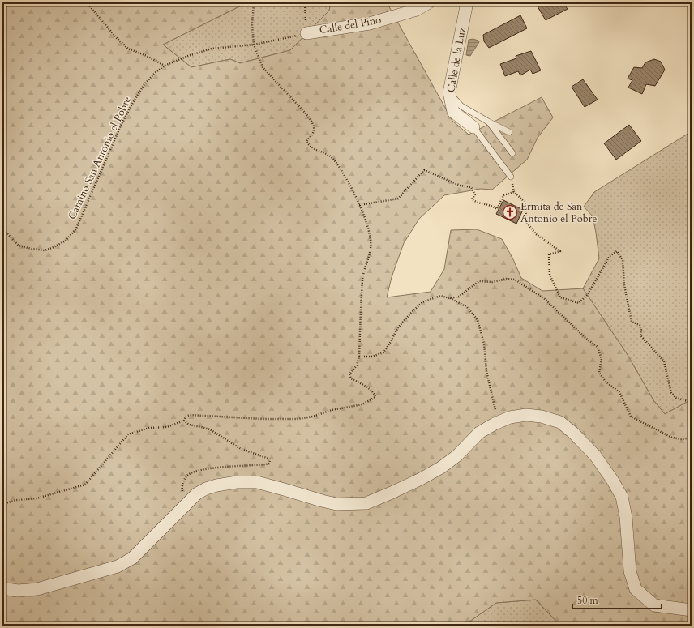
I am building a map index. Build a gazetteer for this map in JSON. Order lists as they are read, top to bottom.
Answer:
{
  "streets": {
    "street": ["Calle del Pino", "Calle de la Luz"],
    "path": ["Camino San Antonio el Pobre"]
  },
  "crossings": [
    ["Calle del Pino", "Camino San Antonio el Pobre"]
  ],
  "places": {
    "church": ["Ermita de San Antonio el Pobre"]
  },
  "scale_bar": "50 m"
}
